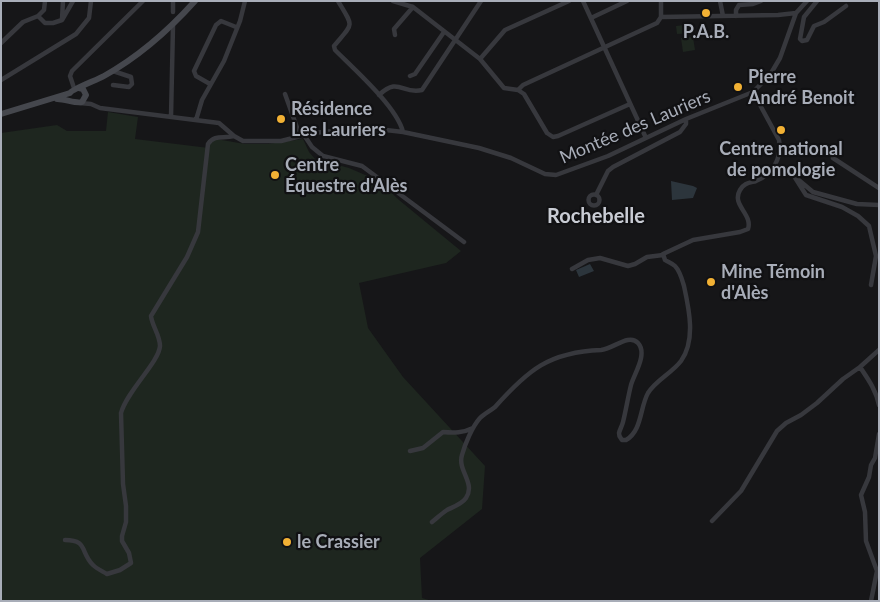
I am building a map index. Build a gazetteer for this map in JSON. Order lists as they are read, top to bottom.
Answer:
{
  "streets": {
    "street": ["Montée des Lauriers"]
  },
  "districts": ["Rochebelle"],
  "places": [
    "P.A.B.",
    "Pierre André Benoit",
    "Résidence Les Lauriers",
    "Centre national de pomologie",
    "Centre Équestre d'Alès",
    "Mine Témoin d'Alès",
    "le Crassier"
  ]
}
